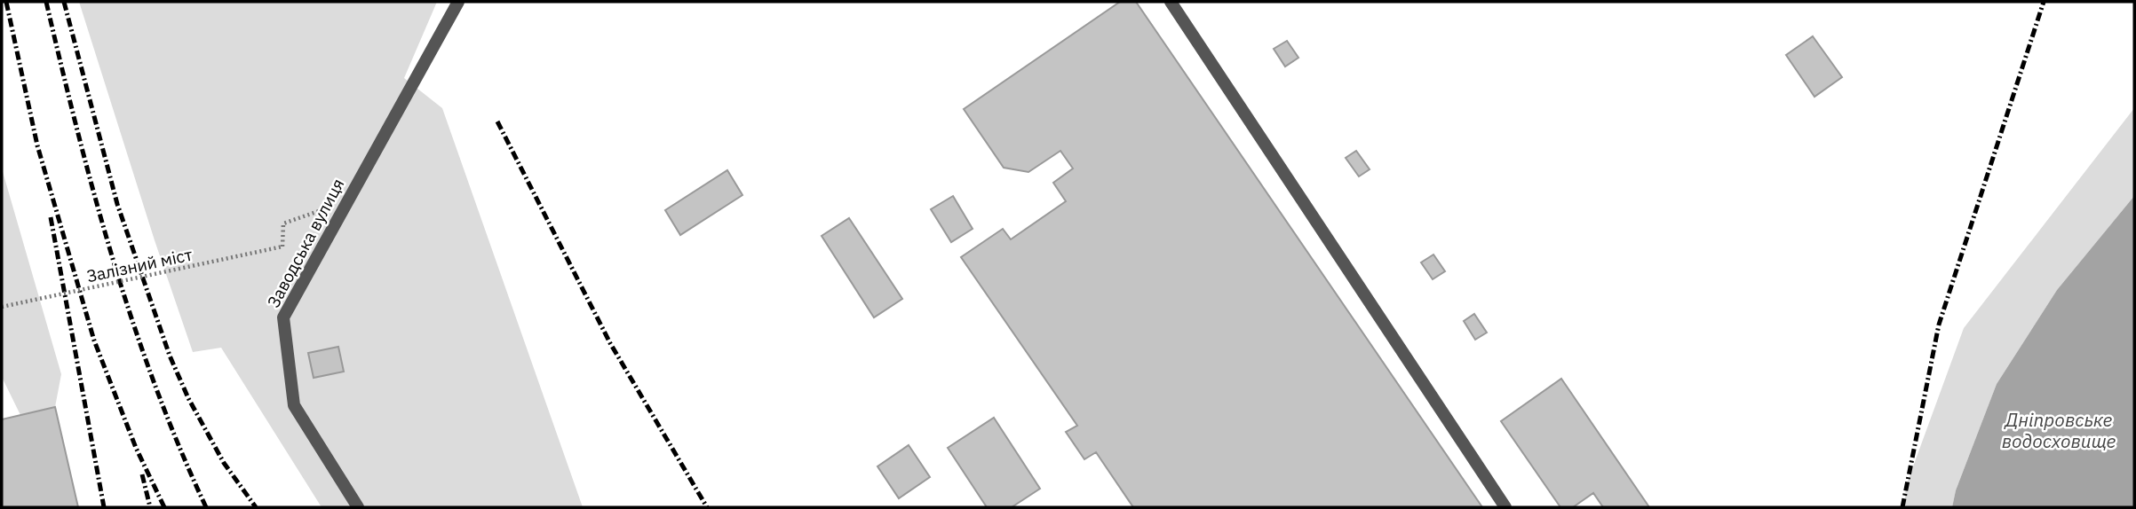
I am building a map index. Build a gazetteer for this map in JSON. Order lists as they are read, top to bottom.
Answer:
{
  "streets": {
    "street": ["Заводська вулиця"],
    "path": ["Залізний міст"]
  },
  "crossings": [
    ["Заводська вулиця", "Залізний міст"]
  ],
  "water": ["Дніпровське водосховище"]
}
